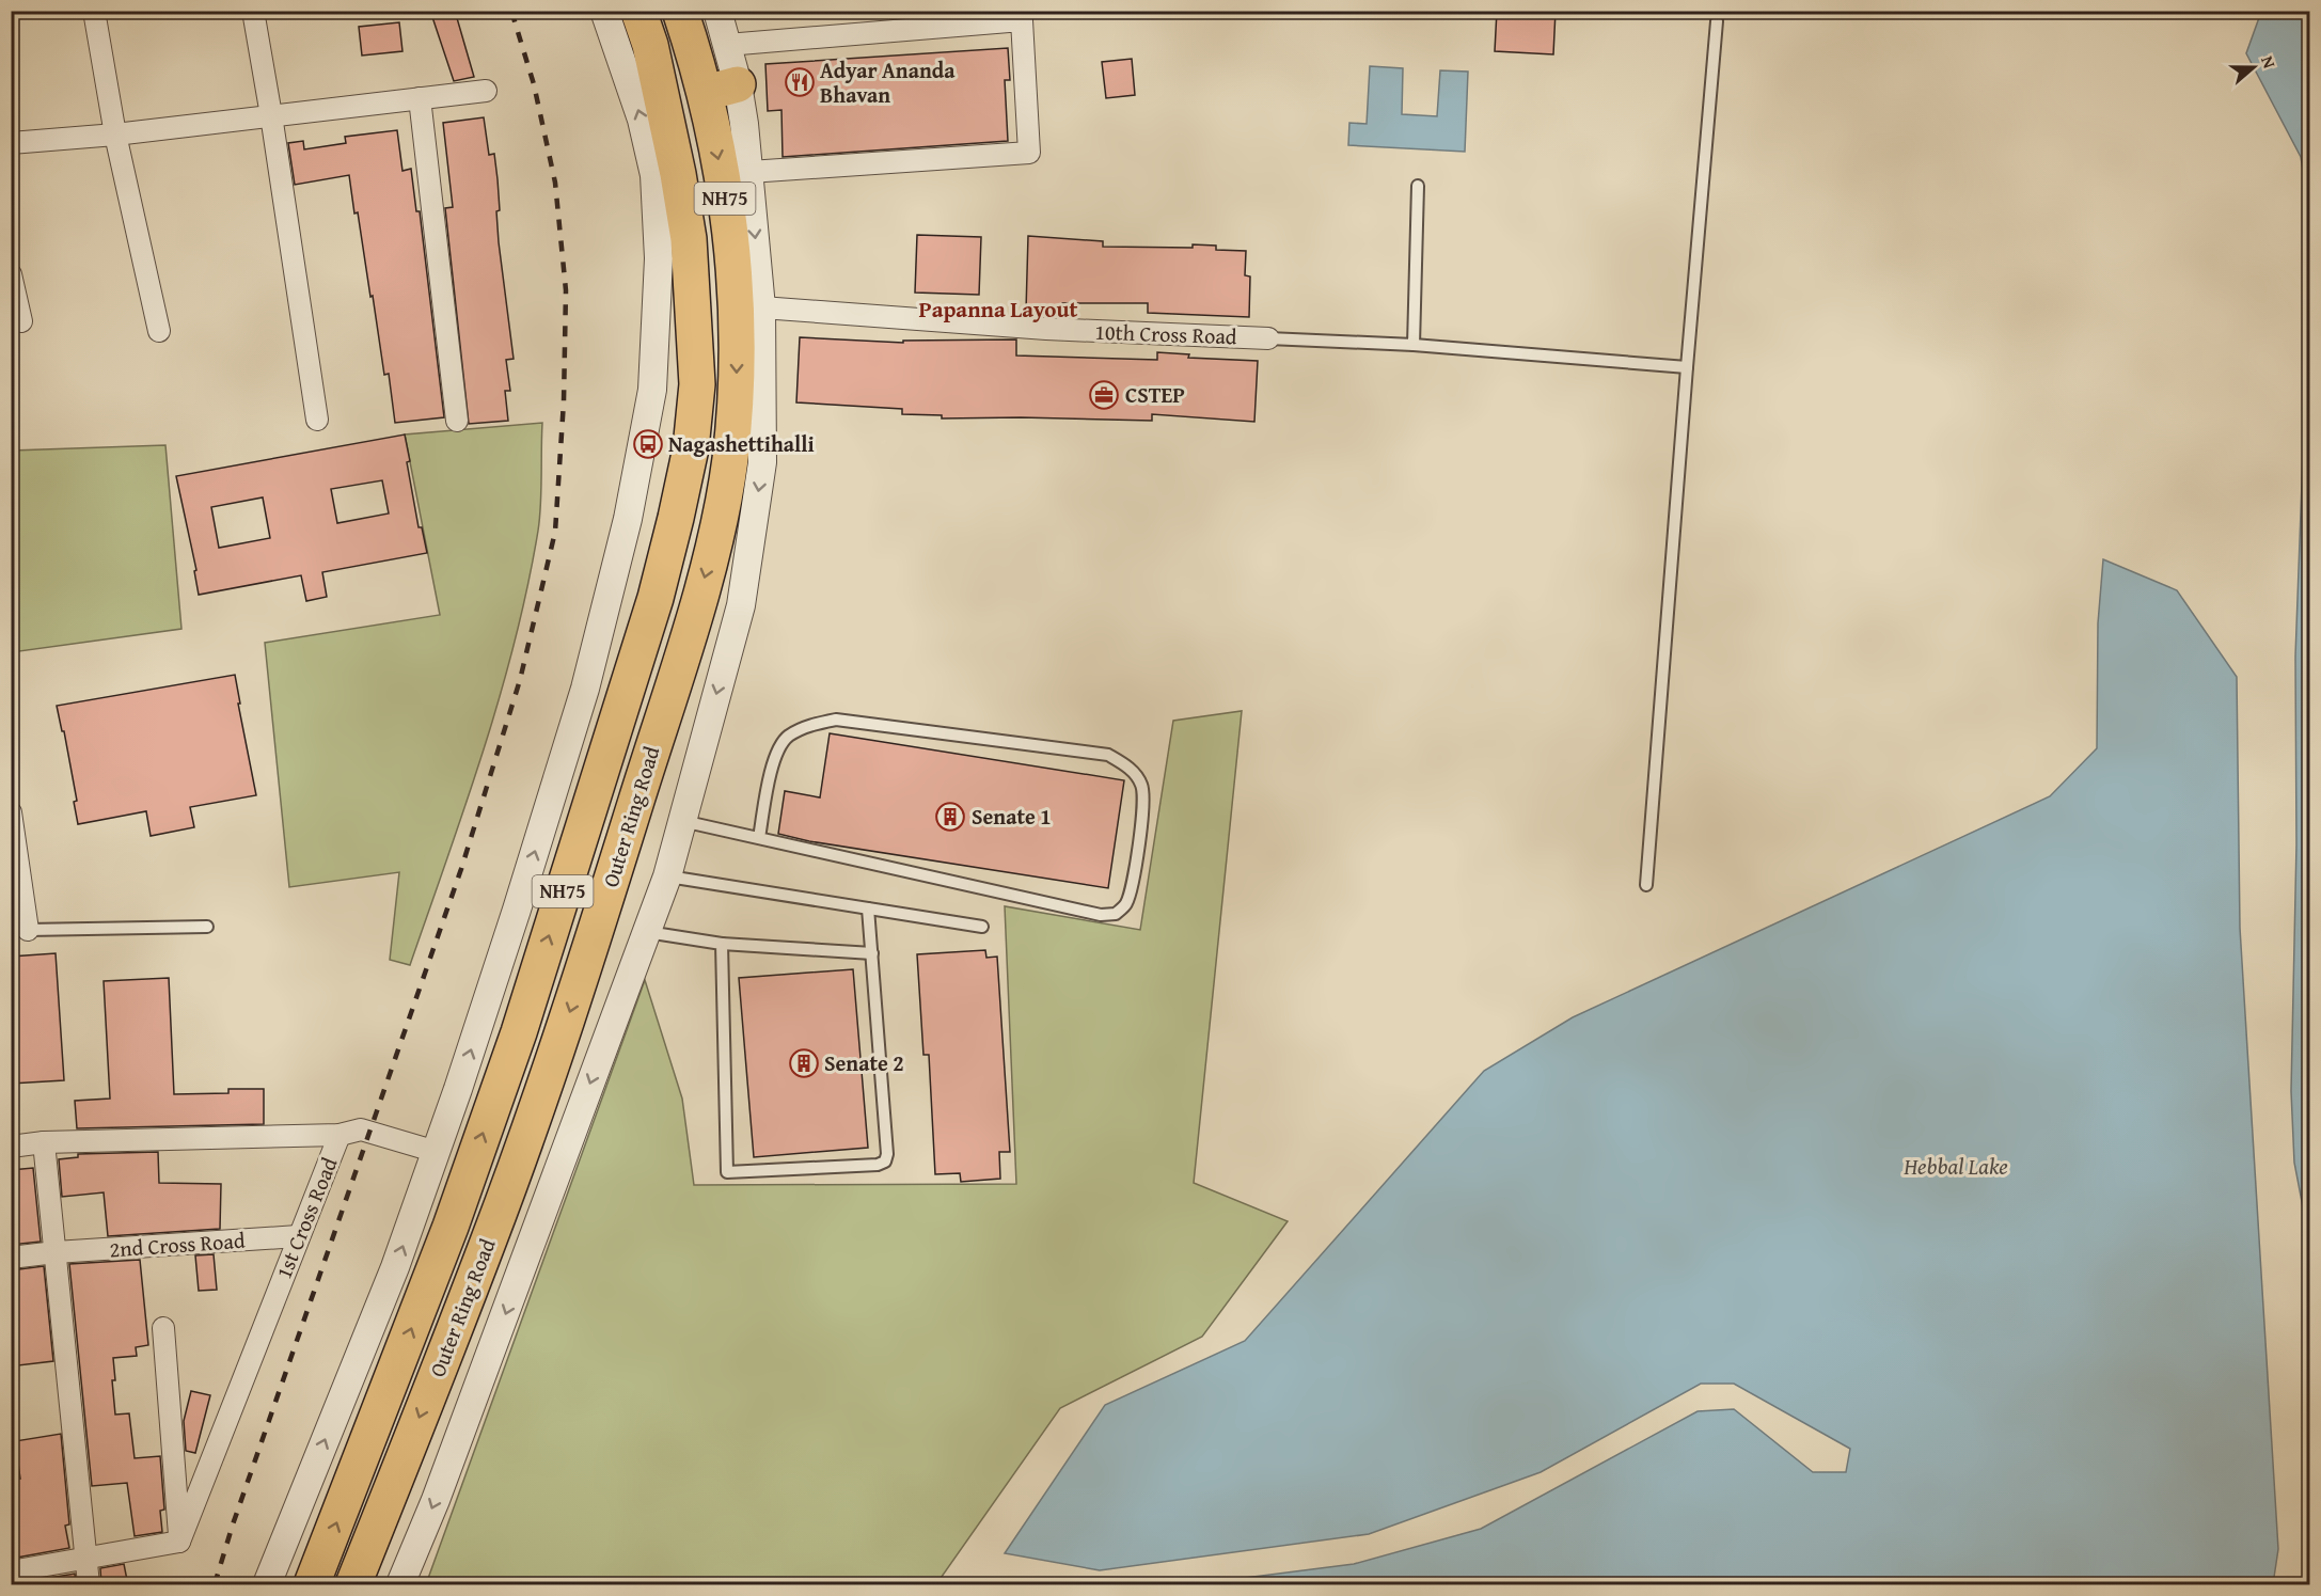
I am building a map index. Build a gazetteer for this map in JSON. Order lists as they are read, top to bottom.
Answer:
{
  "streets": {
    "highway": ["NH75", "Outer Ring Road"],
    "street": ["10th Cross Road", "1st Cross Road", "2nd Cross Road"]
  },
  "crossings": [
    ["NH75", "Outer Ring Road"],
    ["10th Cross Road", "Outer Ring Road"],
    ["1st Cross Road", "2nd Cross Road"]
  ],
  "districts": ["Papanna Layout"],
  "water": ["Hebbal Lake"],
  "places": {
    "restaurant": ["Adyar Ananda Bhavan"],
    "office": ["CSTEP"],
    "bus stop": ["Nagashettihalli"],
    "building": ["Senate 1", "Senate 2"]
  },
  "north": "right"
}
